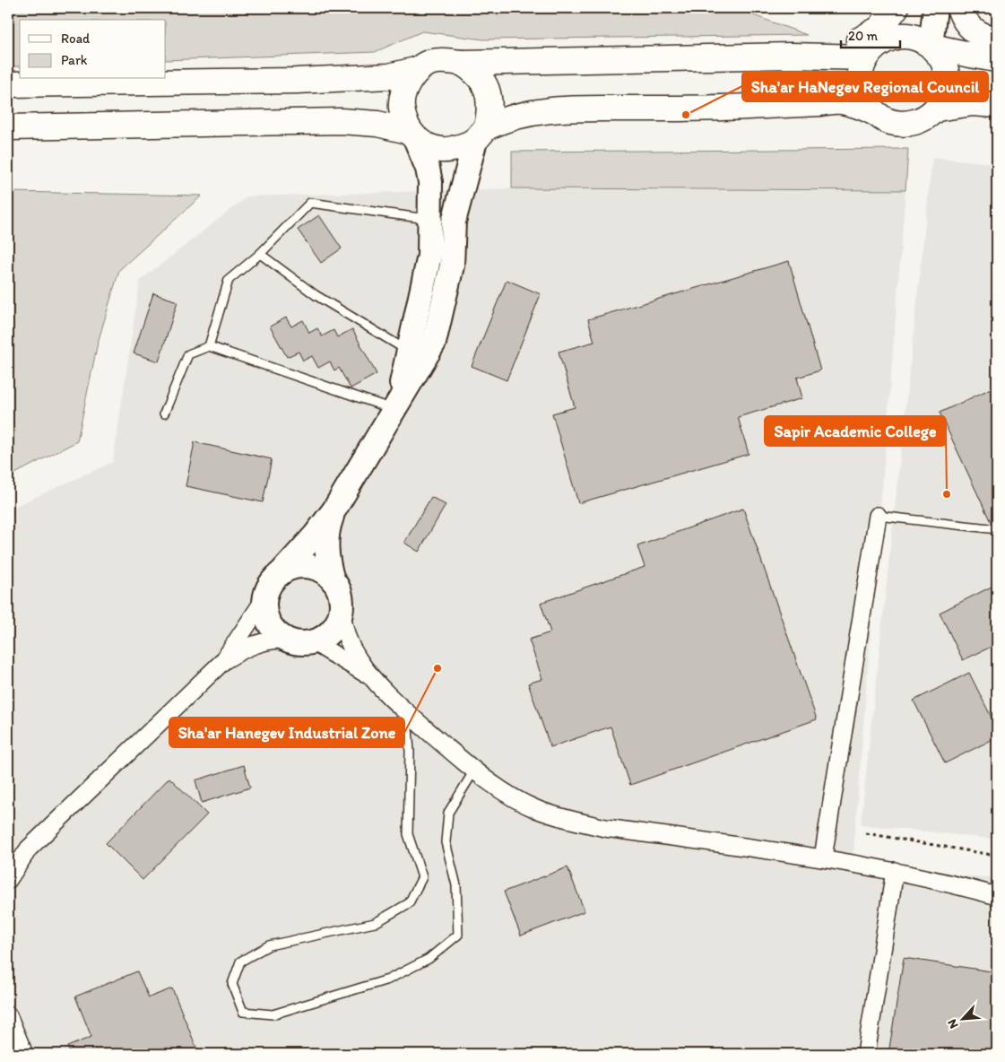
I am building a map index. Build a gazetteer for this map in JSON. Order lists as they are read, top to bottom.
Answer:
{
  "places": ["Sha'ar HaNegev Regional Council", "Sapir Academic College", "Sha'ar Hanegev Industrial Zone"],
  "legend": ["Road", "Park"],
  "scale_bar": "20 m",
  "north": "bottom left"
}
